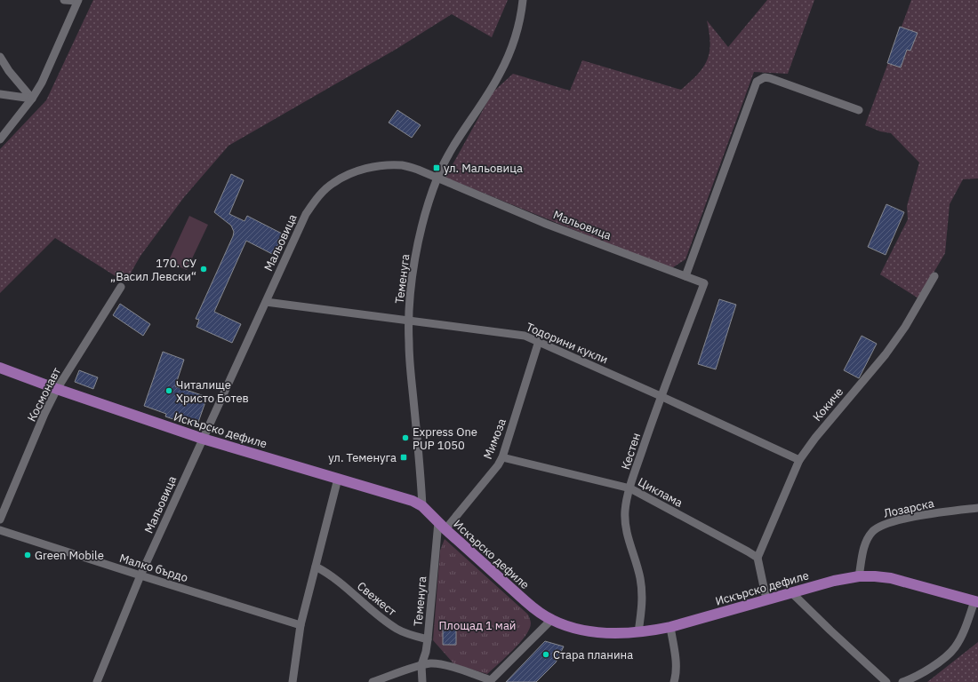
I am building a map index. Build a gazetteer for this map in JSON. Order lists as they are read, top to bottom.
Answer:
{
  "streets": {
    "main road": ["Искърско дефиле"],
    "street": [
      "Мальовица",
      "Теменуга",
      "Тодорини кукли",
      "Космонавт",
      "Кокиче",
      "Мимоза",
      "Кестен",
      "Циклама",
      "Лозарска",
      "Малко бърдо",
      "Свежест"
    ]
  },
  "crossings": [
    ["Мальовица", "Теменуга"],
    ["Мальовица", "Тодорини кукли"],
    ["Мальовица", "Искърско дефиле"],
    ["Мальовица", "Кестен"],
    ["Мальовица", "Малко бърдо"],
    ["Теменуга", "Тодорини кукли"],
    ["Теменуга", "Искърско дефиле"],
    ["Теменуга", "Мимоза"],
    ["Теменуга", "Свежест"],
    ["Тодорини кукли", "Кокиче"],
    ["Тодорини кукли", "Мимоза"],
    ["Тодорини кукли", "Кестен"],
    ["Космонавт", "Искърско дефиле"],
    ["Кокиче", "Циклама"],
    ["Искърско дефиле", "Мимоза"],
    ["Искърско дефиле", "Кестен"],
    ["Искърско дефиле", "Лозарска"],
    ["Мимоза", "Циклама"],
    ["Кестен", "Циклама"]
  ],
  "parks": ["Площад 1 май"],
  "places": {
    "transit": ["ул. Мальовица", "ул. Теменуга"],
    "other": [
      "170. СУ „Васил Левски“",
      "Читалище Христо Ботев",
      "Express One PUP 1050",
      "Green Mobile",
      "Стара планина"
    ]
  }
}
